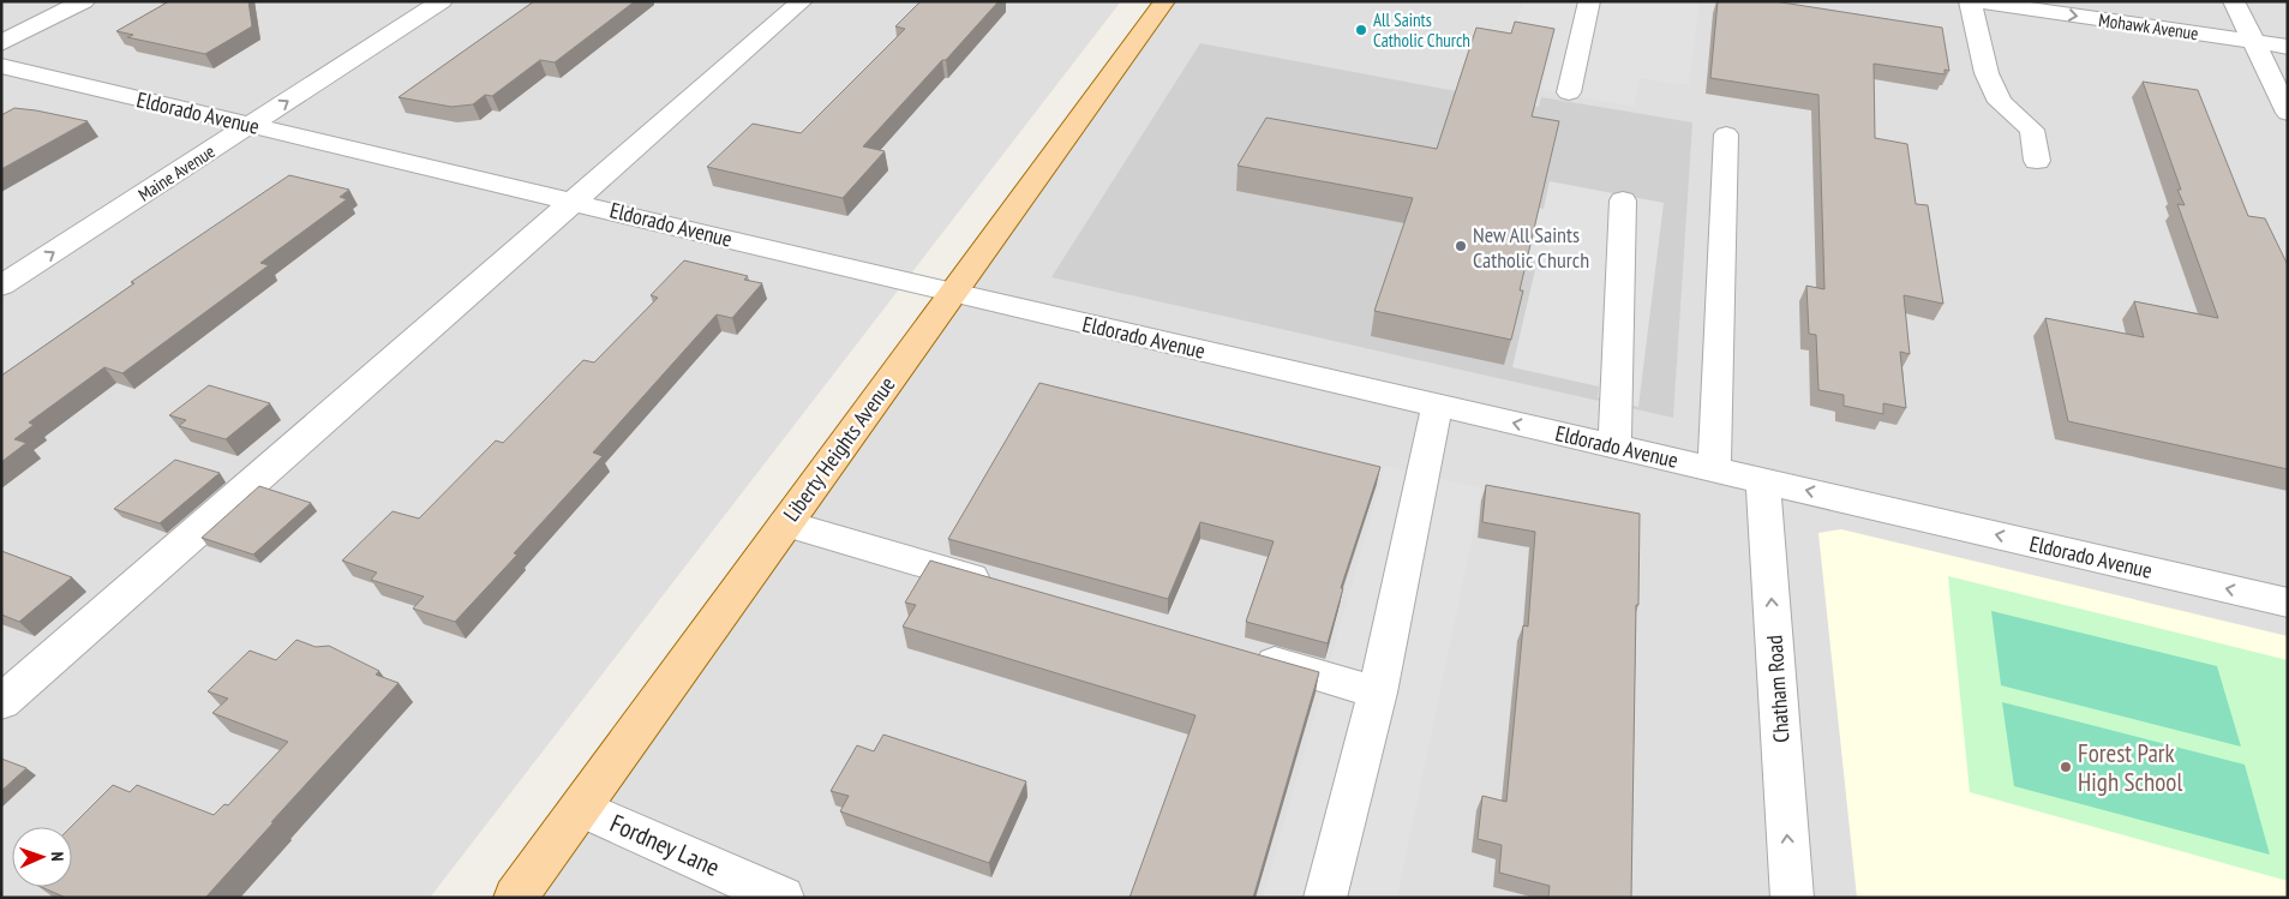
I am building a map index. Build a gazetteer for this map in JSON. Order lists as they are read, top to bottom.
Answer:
{
  "streets": {
    "main road": ["Liberty Heights Avenue"],
    "street": [
      "Mohawk Avenue",
      "Eldorado Avenue",
      "Maine Avenue",
      "Chatham Road",
      "Fordney Lane"
    ]
  },
  "crossings": [
    ["Eldorado Avenue", "Maine Avenue"],
    ["Eldorado Avenue", "Liberty Heights Avenue"],
    ["Eldorado Avenue", "Chatham Road"],
    ["Liberty Heights Avenue", "Fordney Lane"]
  ],
  "one_way": ["Mohawk Avenue", "Chatham Road"],
  "places": ["All Saints Catholic Church", "New All Saints Catholic Church", "Forest Park High School"],
  "north": "right"
}
